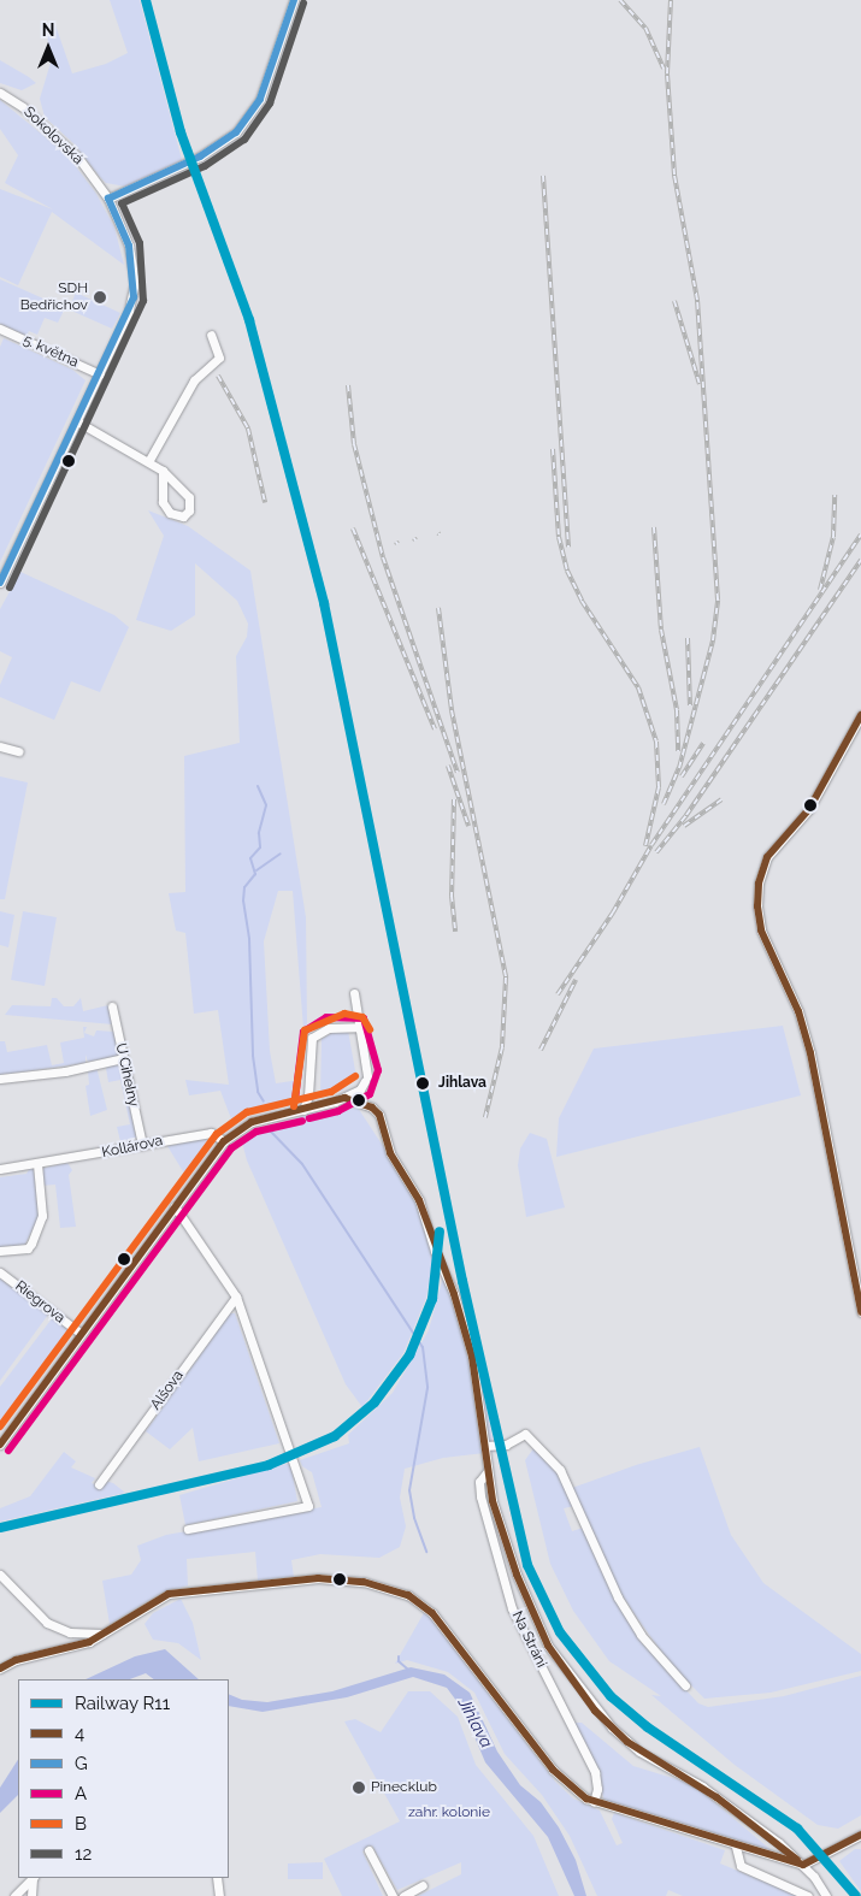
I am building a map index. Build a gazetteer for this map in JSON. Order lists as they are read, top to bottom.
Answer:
{
  "streets": {
    "street": [
      "Sokolovská",
      "5. května",
      "U Cihelny",
      "Kollárova",
      "Riegrova",
      "Alšova",
      "Na Stráni"
    ]
  },
  "crossings": [
    ["Sokolovská", "5. května"],
    ["U Cihelny", "Kollárova"]
  ],
  "water": ["Jihlava"],
  "parks": ["zahr. kolonie"],
  "places": ["SDH Bedřichov", "Jihlava", "Pinecklub"],
  "lines": [
    "rail line R11",
    "transit line G",
    "transit line 12",
    "transit line 4",
    "transit line B",
    "transit line A"
  ],
  "legend": [
    "Railway R11",
    "4",
    "G",
    "A",
    "B",
    "12"
  ],
  "north": "top"
}
